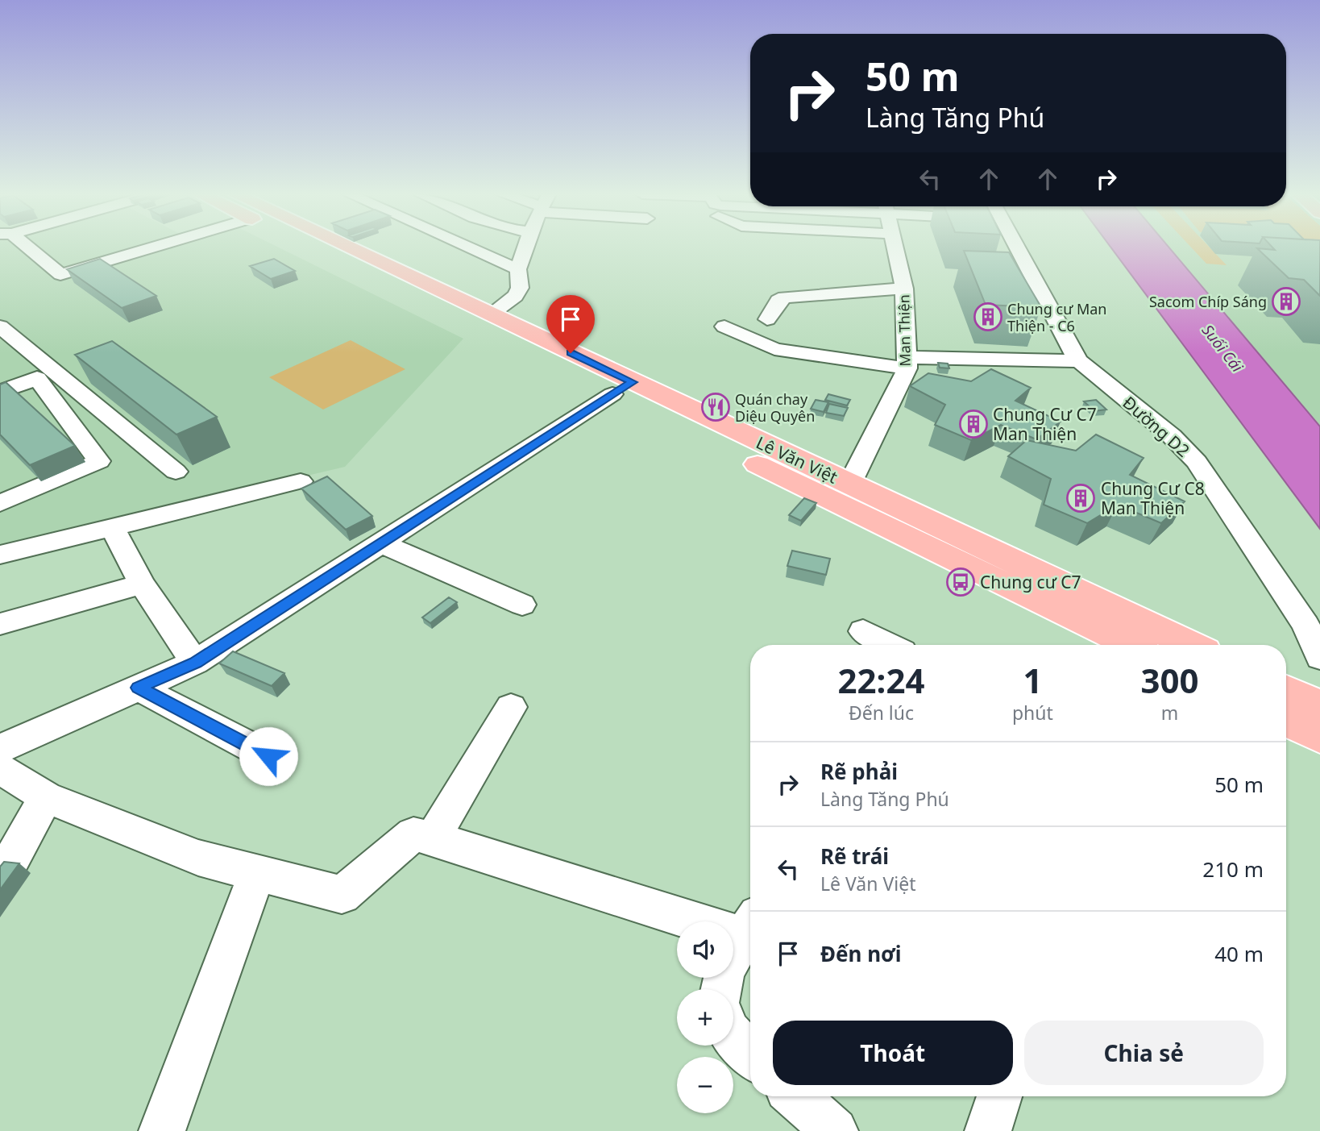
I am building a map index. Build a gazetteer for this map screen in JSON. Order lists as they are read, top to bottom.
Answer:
{
  "streets": {
    "main road": ["Lê Văn Việt"],
    "street": ["Man Thiện", "Đường D2"]
  },
  "crossings": [
    ["Man Thiện", "Lê Văn Việt"]
  ],
  "water": ["Suối Cái"],
  "places": {
    "building": [
      "Sacom Chíp Sáng",
      "Chung cư Man Thiện - C6",
      "Chung Cư C7 Man Thiện",
      "Chung Cư C8 Man Thiện"
    ],
    "restaurant": ["Quán chay Diệu Quyên"],
    "bus stop": ["Chung cư C7"]
  },
  "page": {
    "turn": ["50 m", "Làng Tăng Phú"],
    "eta": [
      "22:24",
      "Đến lúc",
      "1",
      "phút",
      "300",
      "m"
    ],
    "list": [
      {
        "name": "Rẽ phải",
        "note": "Làng Tăng Phú",
        "value": "50 m"
      },
      {
        "name": "Rẽ trái",
        "note": "Lê Văn Việt",
        "value": "210 m"
      },
      {
        "name": "Đến nơi",
        "value": "40 m"
      }
    ],
    "map_buttons": ["+", "−"],
    "buttons": ["Thoát", "Chia sẻ"]
  }
}
